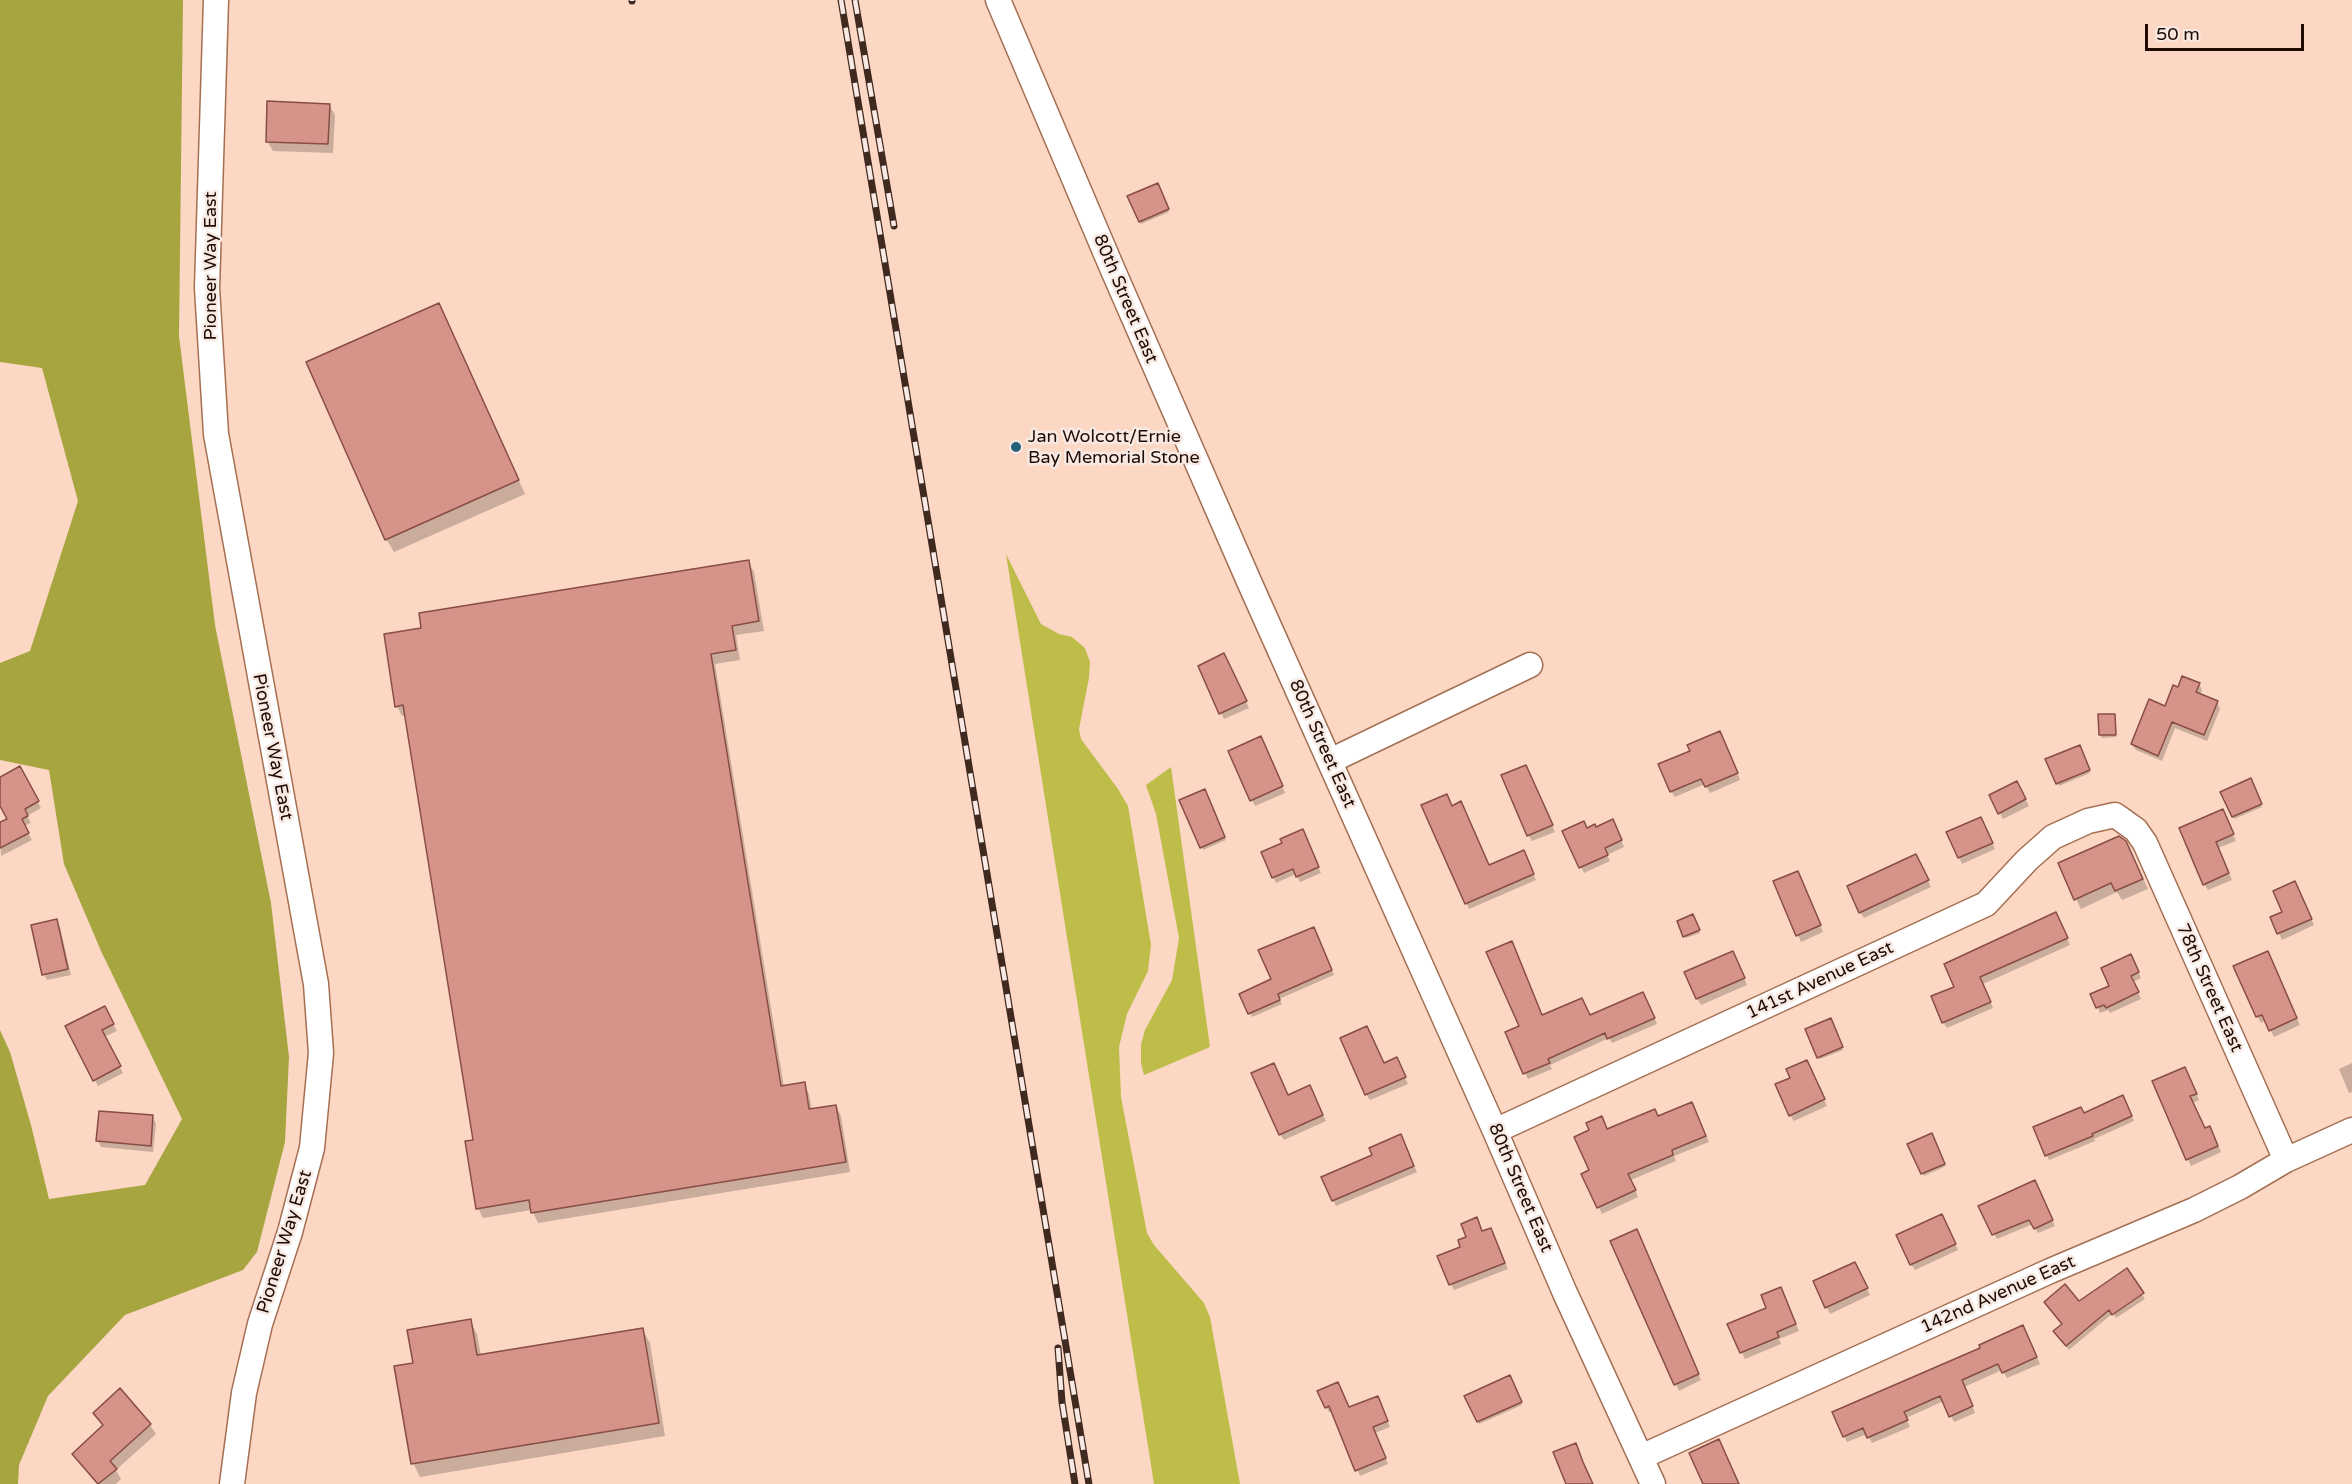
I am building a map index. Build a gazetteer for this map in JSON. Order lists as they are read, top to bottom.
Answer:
{
  "streets": {
    "street": [
      "Pioneer Way East",
      "80th Street East",
      "141st Avenue East",
      "78th Street East",
      "142nd Avenue East"
    ]
  },
  "crossings": [
    ["80th Street East", "141st Avenue East"],
    ["80th Street East", "142nd Avenue East"],
    ["141st Avenue East", "78th Street East"],
    ["78th Street East", "142nd Avenue East"]
  ],
  "places": ["Jan Wolcott/Ernie Bay Memorial Stone"],
  "scale_bar": "50 m"
}
